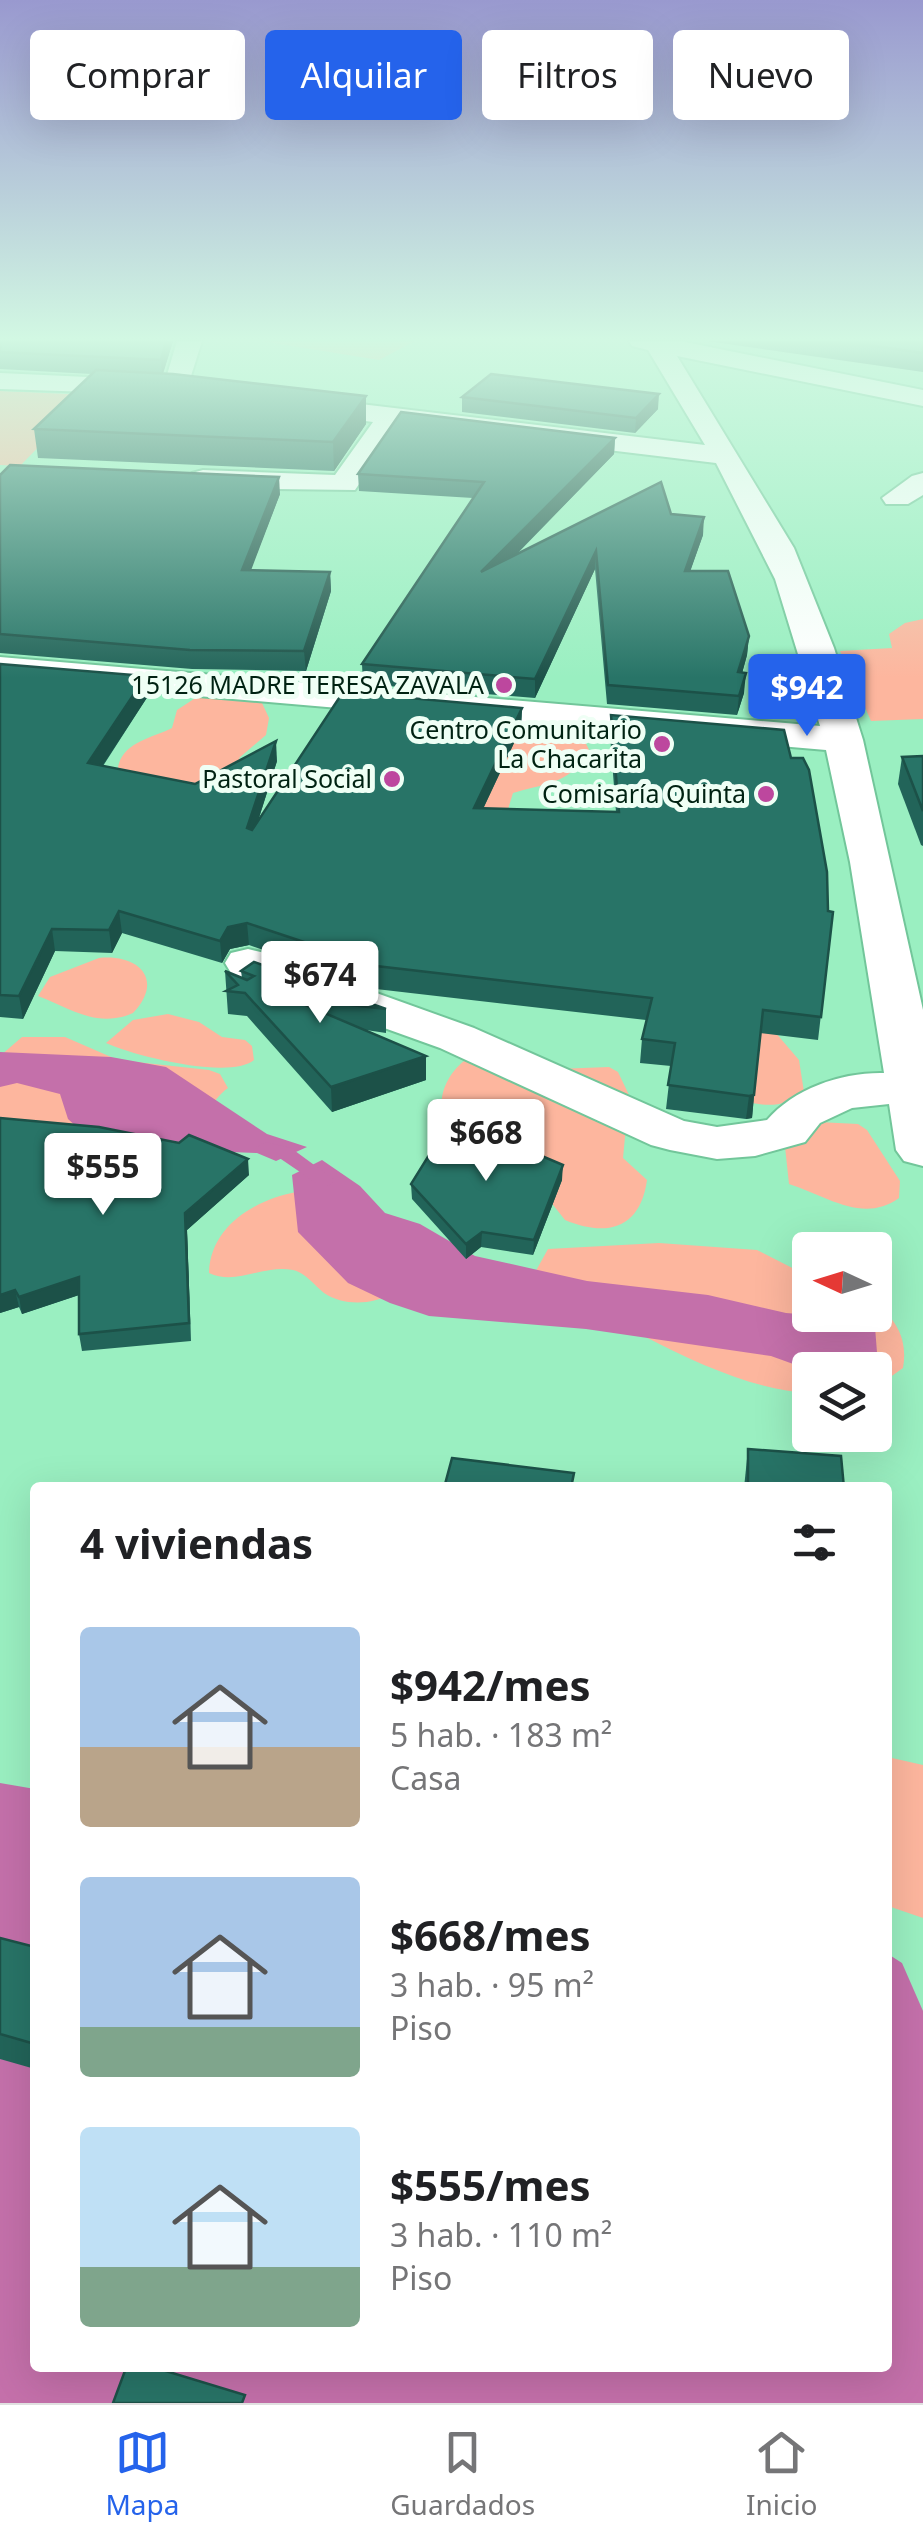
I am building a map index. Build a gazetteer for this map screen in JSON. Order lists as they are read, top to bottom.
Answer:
{
  "places": [
    "15126 MADRE TERESA ZAVALA",
    "Centro Comunitario La Chacarita",
    "Pastoral Social",
    "Comisaría Quinta"
  ],
  "north": "left",
  "page": {
    "chip": [
      "Comprar",
      "Alquilar",
      "Filtros",
      "Nuevo"
    ],
    "price": [
      "$942",
      "$674",
      "$668",
      "$555"
    ],
    "heading": "4 viviendas",
    "list": [
      {
        "name": "$942/mes",
        "note": "5 hab. · 183 m² · Casa"
      },
      {
        "name": "$668/mes",
        "note": "3 hab. · 95 m² · Piso"
      },
      {
        "name": "$555/mes",
        "note": "3 hab. · 110 m² · Piso"
      }
    ],
    "tabs": ["Mapa", "Guardados", "Inicio"]
  }
}
